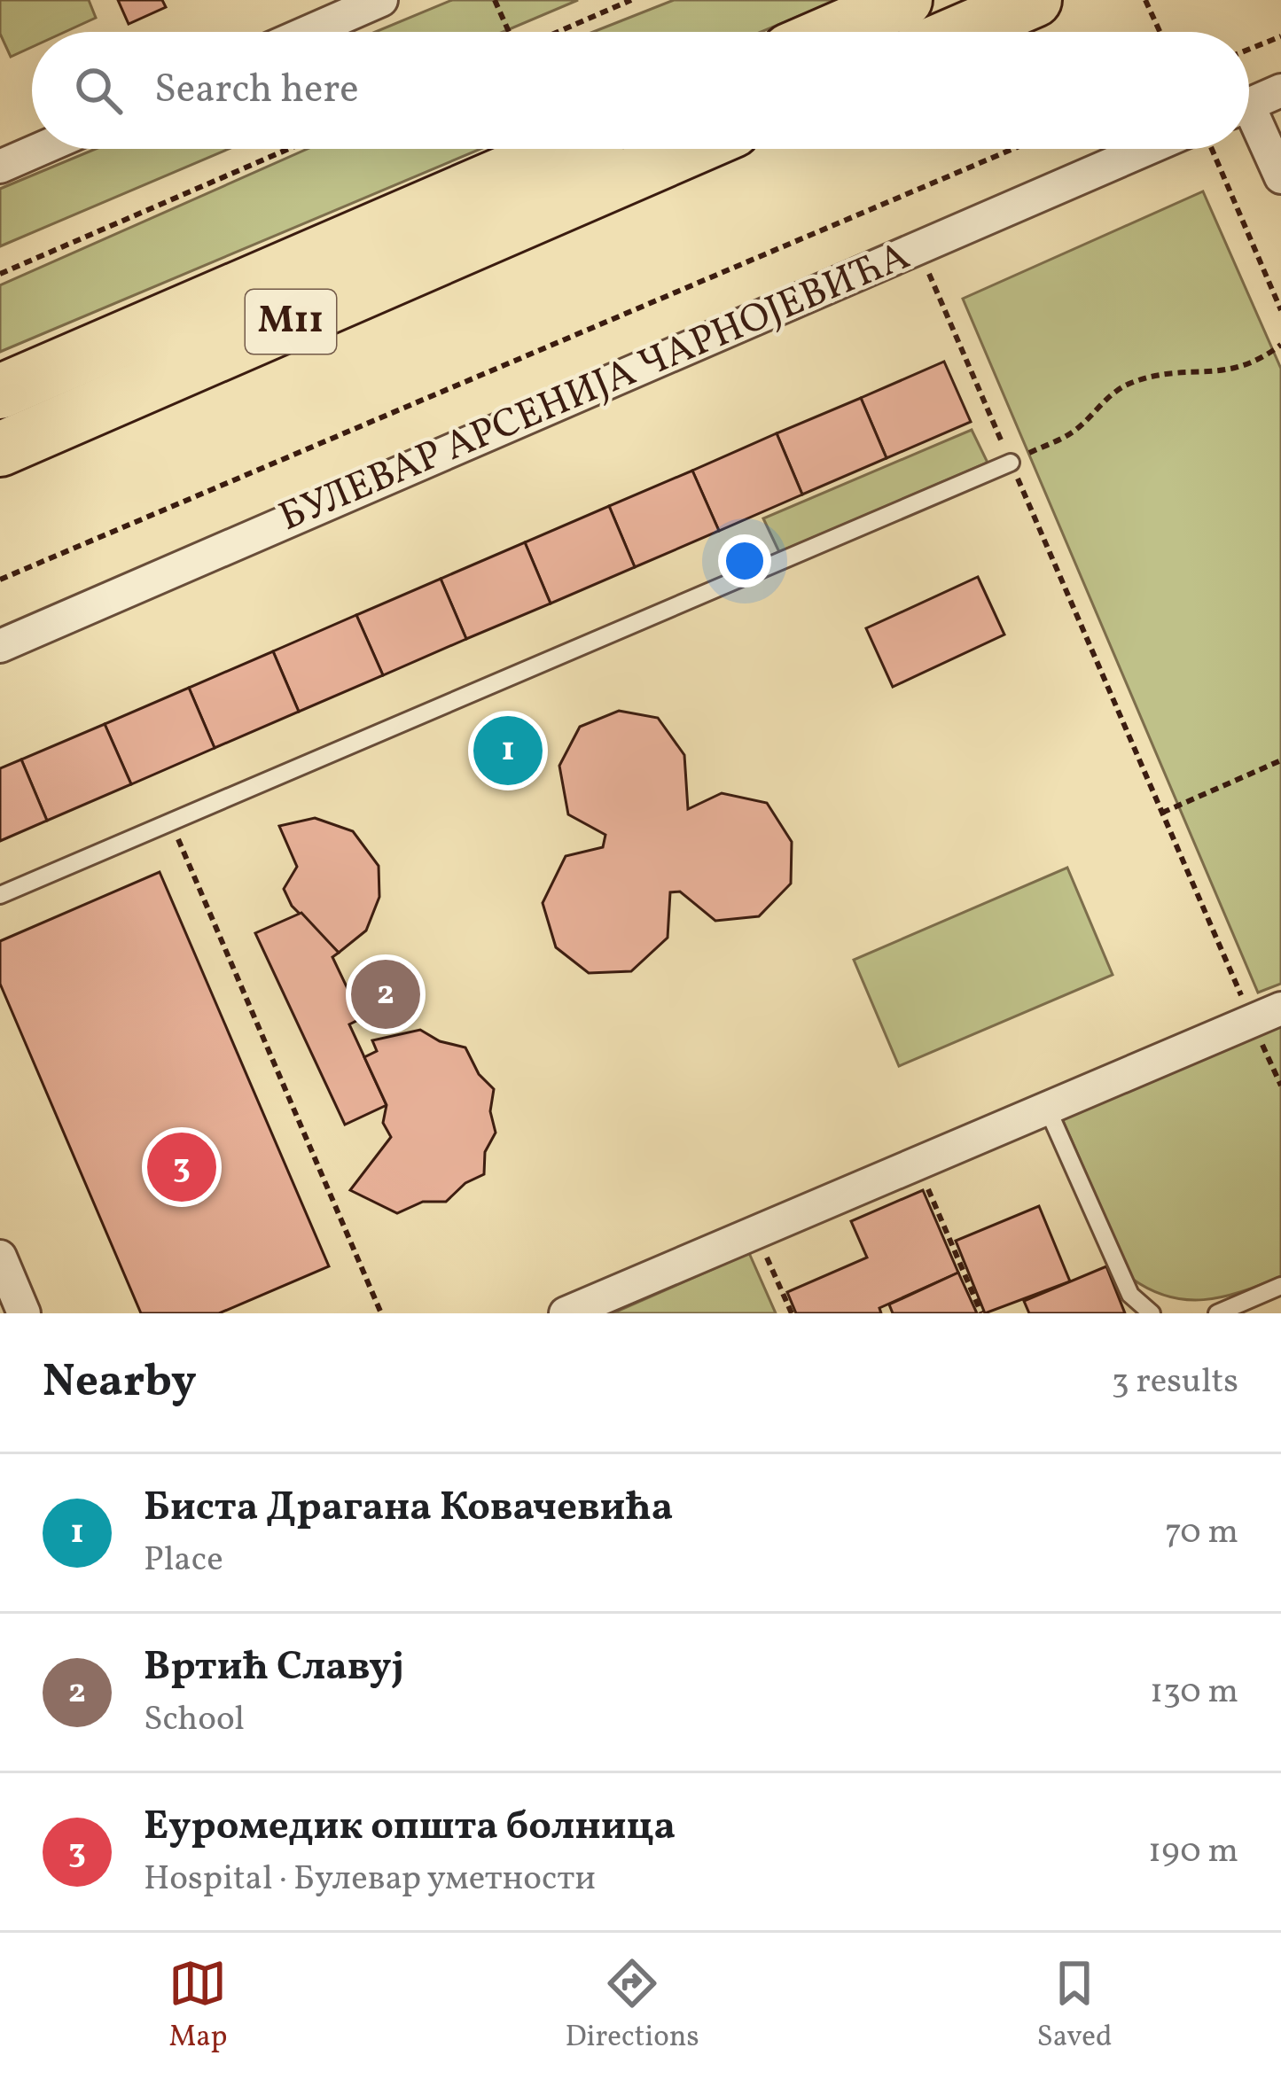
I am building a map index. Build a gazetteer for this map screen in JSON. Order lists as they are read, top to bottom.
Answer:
{
  "streets": {
    "highway": ["M11"],
    "street": ["БУЛЕВАР АРСЕНИЈА ЧАРНОЈЕВИЋА"]
  },
  "page": {
    "search": "Search here",
    "pins": ["1", "2", "3"],
    "heading": ["Nearby", "3 results"],
    "list": [
      {
        "mark": "1",
        "name": "Биста Драгана Ковачевића",
        "note": "Place",
        "value": "70 m"
      },
      {
        "mark": "2",
        "name": "Вртић Славуј",
        "note": "School",
        "value": "130 m"
      },
      {
        "mark": "3",
        "name": "Еуромедик општа болница",
        "note": "Hospital · Булевар уметности",
        "value": "190 m"
      }
    ],
    "nav": ["Map", "Directions", "Saved"]
  }
}
